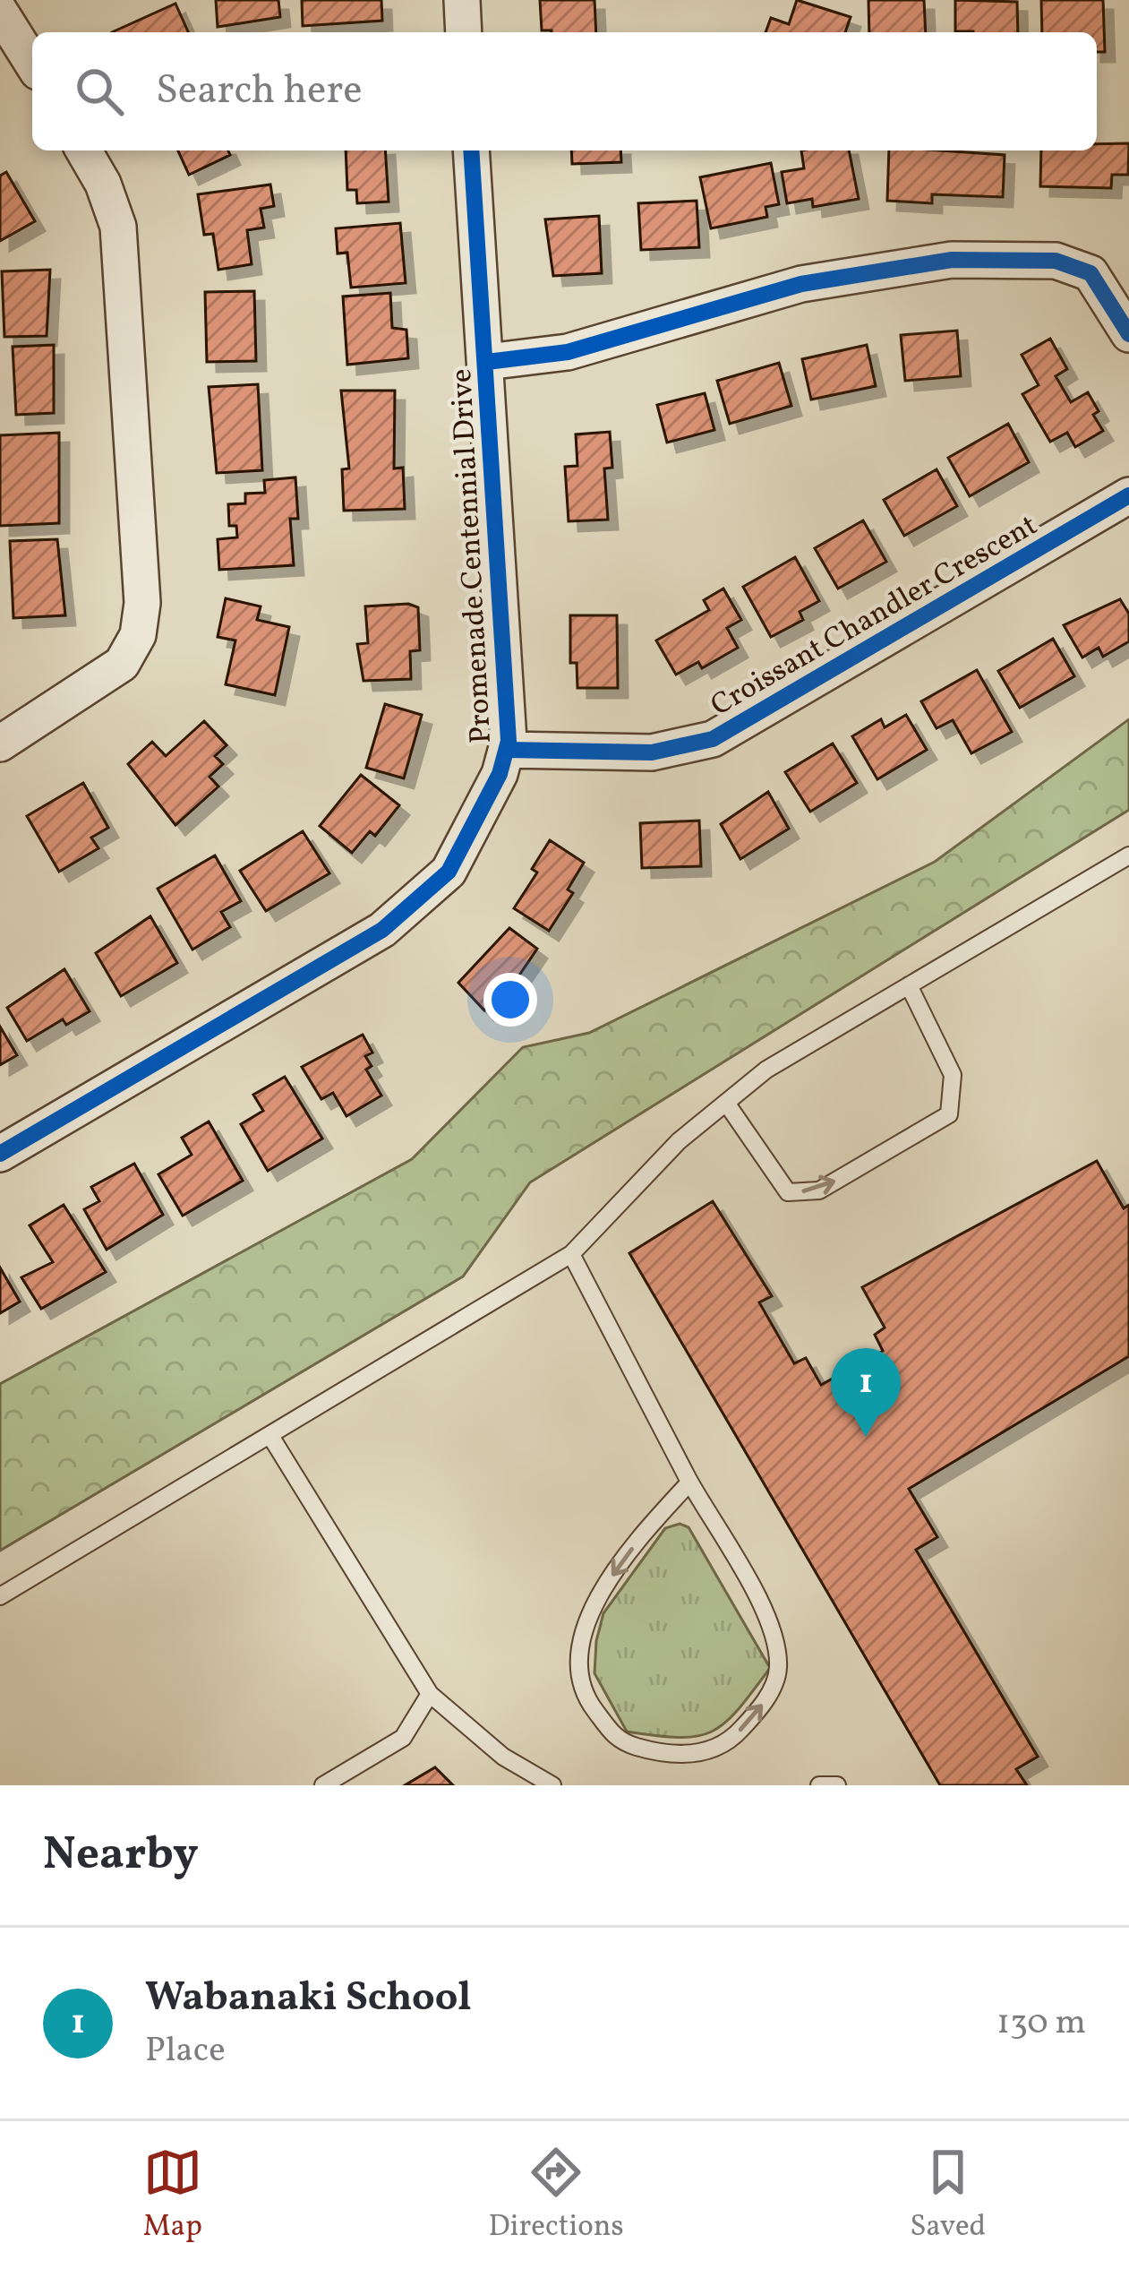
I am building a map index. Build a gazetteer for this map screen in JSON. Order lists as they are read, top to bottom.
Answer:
{
  "streets": {
    "street": ["Promenade Centennial Drive", "Croissant Chandler Crescent"]
  },
  "crossings": [
    ["Promenade Centennial Drive", "Croissant Chandler Crescent"]
  ],
  "page": {
    "search": "Search here",
    "pins": "1",
    "heading": "Nearby",
    "list": [
      {
        "mark": "1",
        "name": "Wabanaki School",
        "note": "Place",
        "value": "130 m"
      }
    ],
    "nav": ["Map", "Directions", "Saved"]
  }
}
